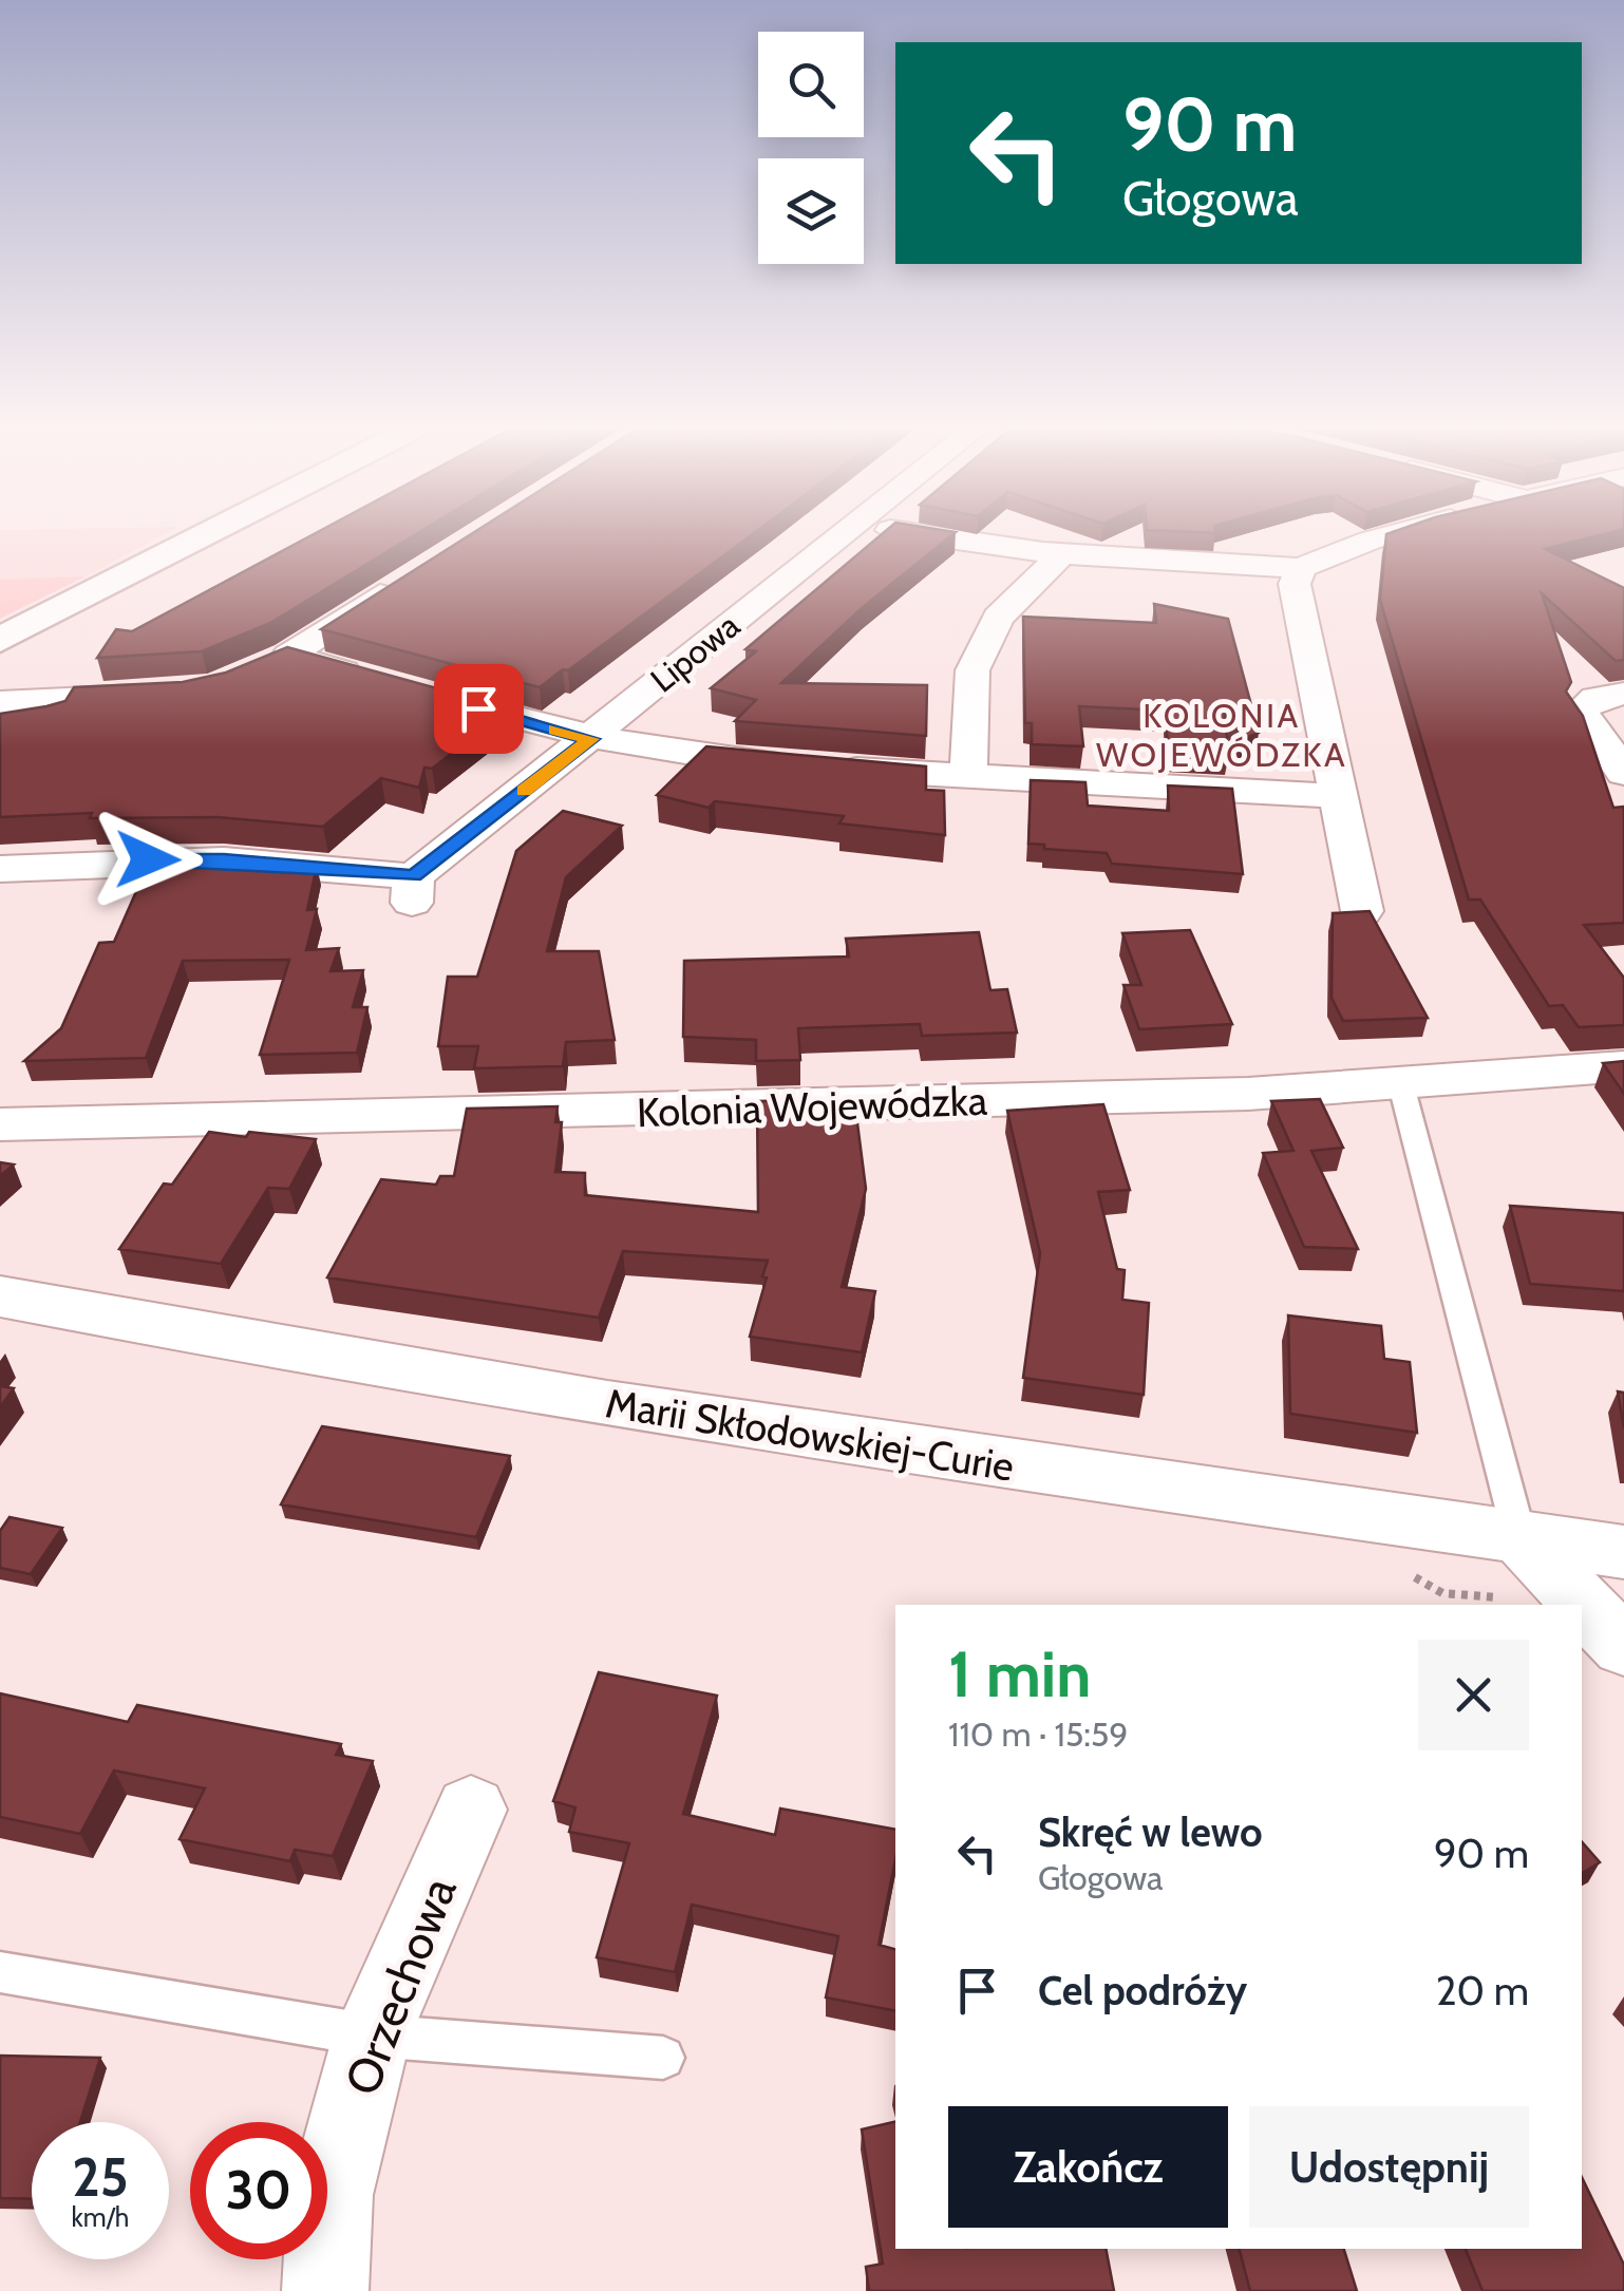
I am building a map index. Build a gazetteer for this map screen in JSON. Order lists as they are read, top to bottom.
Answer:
{
  "streets": {
    "street": [
      "Lipowa",
      "Kolonia Wojewódzka",
      "Marii Skłodowskiej-Curie",
      "Orzechowa"
    ]
  },
  "districts": ["KOLONIA WOJEWÓDZKA"],
  "page": {
    "turn": ["90 m", "Głogowa"],
    "heading": ["1 min", "110 m · 15:59"],
    "list": [
      {
        "name": "Skręć w lewo",
        "note": "Głogowa",
        "value": "90 m"
      },
      {
        "name": "Cel podróży",
        "value": "20 m"
      }
    ],
    "buttons": ["Zakończ", "Udostępnij"],
    "speed": "25 km/h",
    "limit": "30"
  }
}
